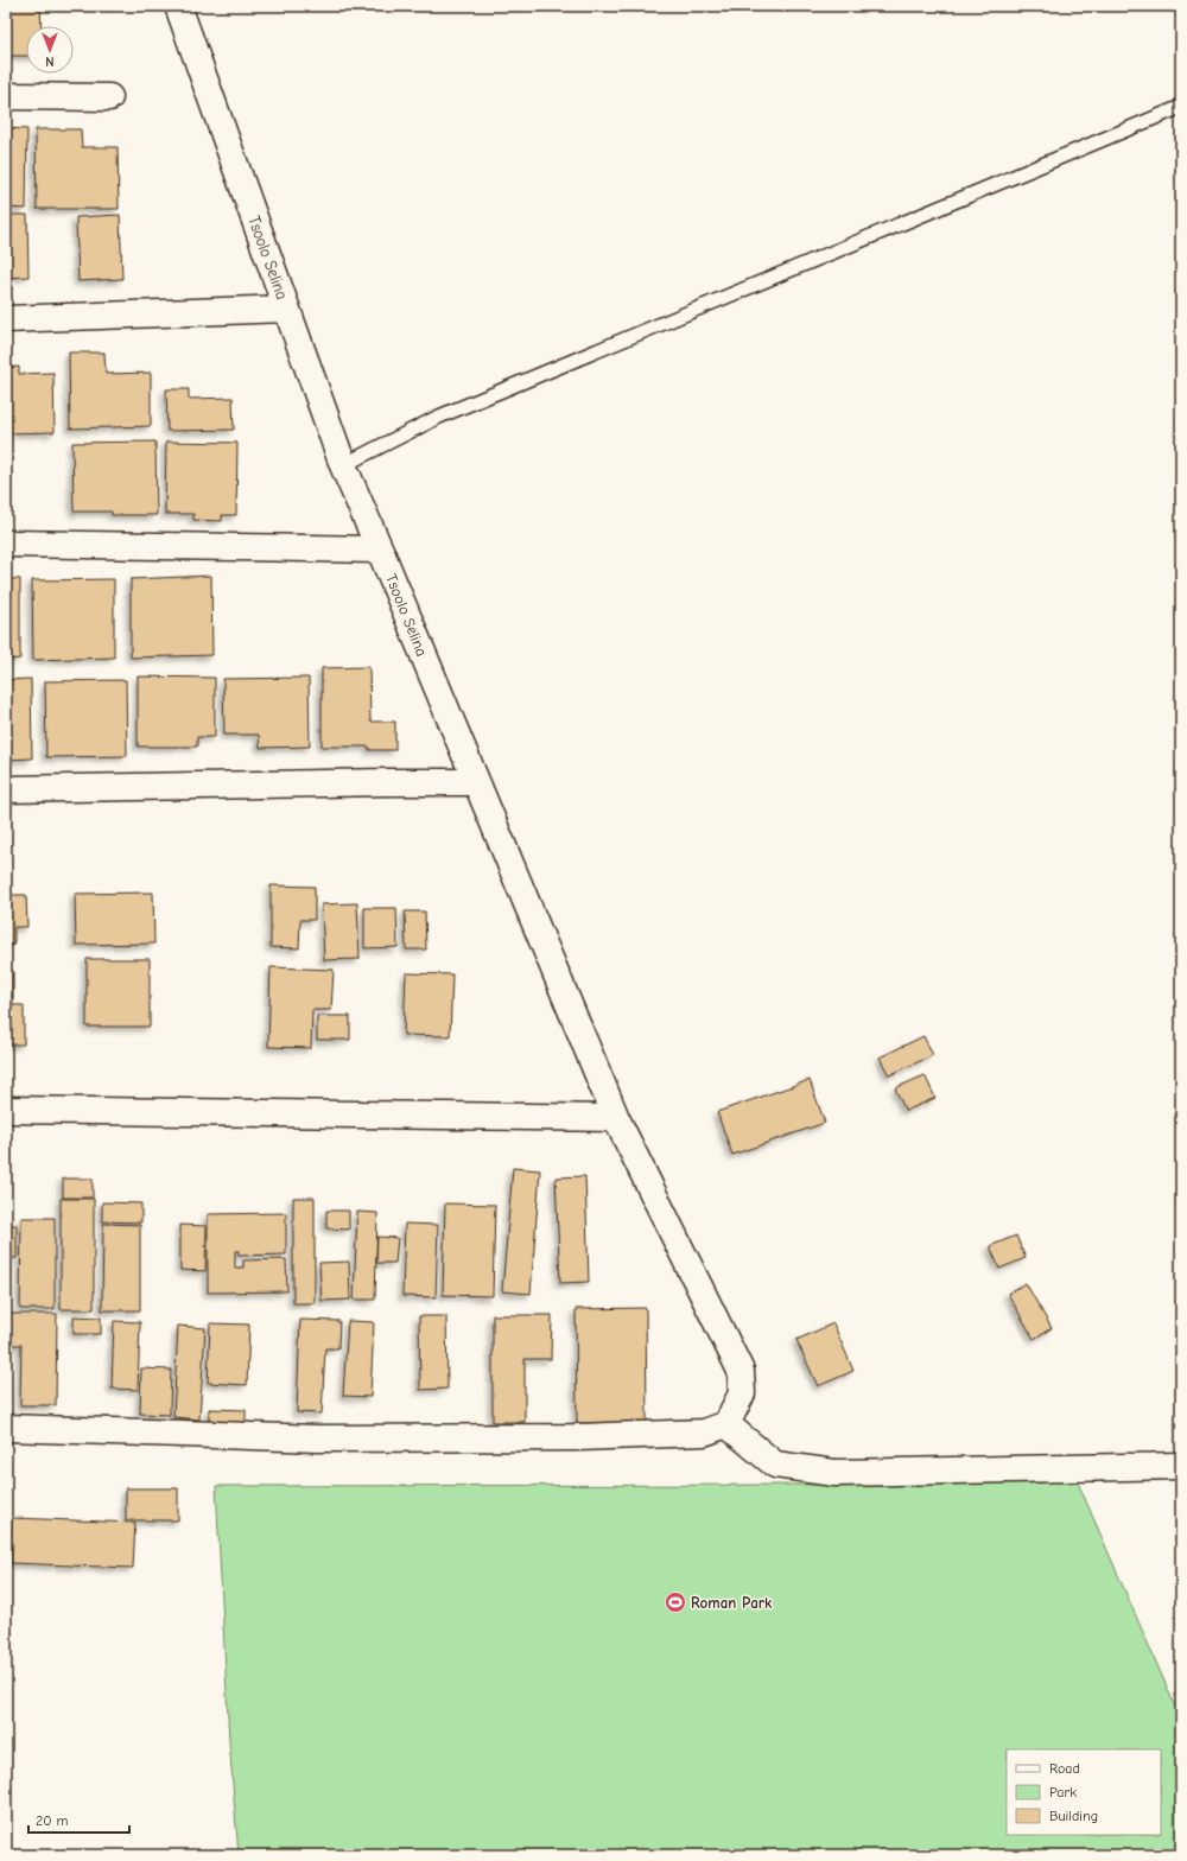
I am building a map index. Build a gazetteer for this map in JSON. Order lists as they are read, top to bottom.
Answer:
{
  "streets": {
    "street": ["Tsoolo Selina"]
  },
  "places": {
    "sports": ["Roman Park"]
  },
  "legend": ["Road", "Park", "Building"],
  "scale_bar": "20 m",
  "north": "bottom"
}
